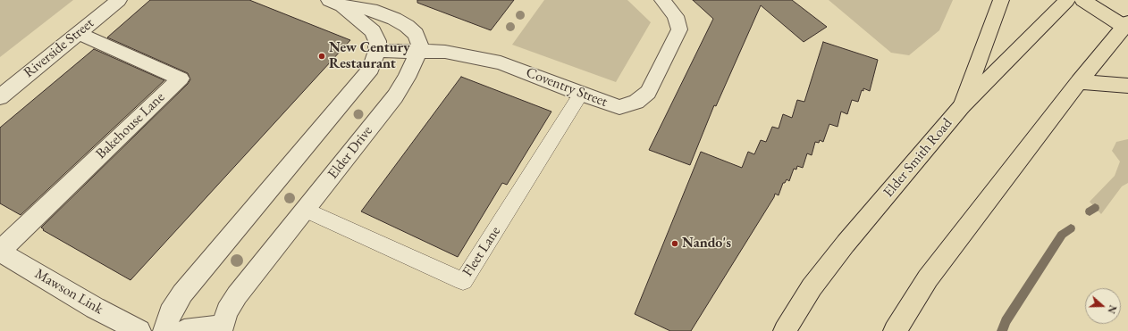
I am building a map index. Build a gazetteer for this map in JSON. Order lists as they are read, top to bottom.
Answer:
{
  "streets": {
    "main road": ["Elder Smith Road"],
    "street": [
      "Riverside Street",
      "Coventry Street",
      "Bakehouse Lane",
      "Elder Drive",
      "Mawson Link"
    ],
    "lane": ["Fleet Lane"]
  },
  "crossings": [
    ["Riverside Street", "Bakehouse Lane"],
    ["Coventry Street", "Elder Drive"],
    ["Coventry Street", "Fleet Lane"],
    ["Bakehouse Lane", "Mawson Link"],
    ["Elder Drive", "Fleet Lane"]
  ],
  "places": ["New Century Restaurant", "Nando's"],
  "north": "right"
}
